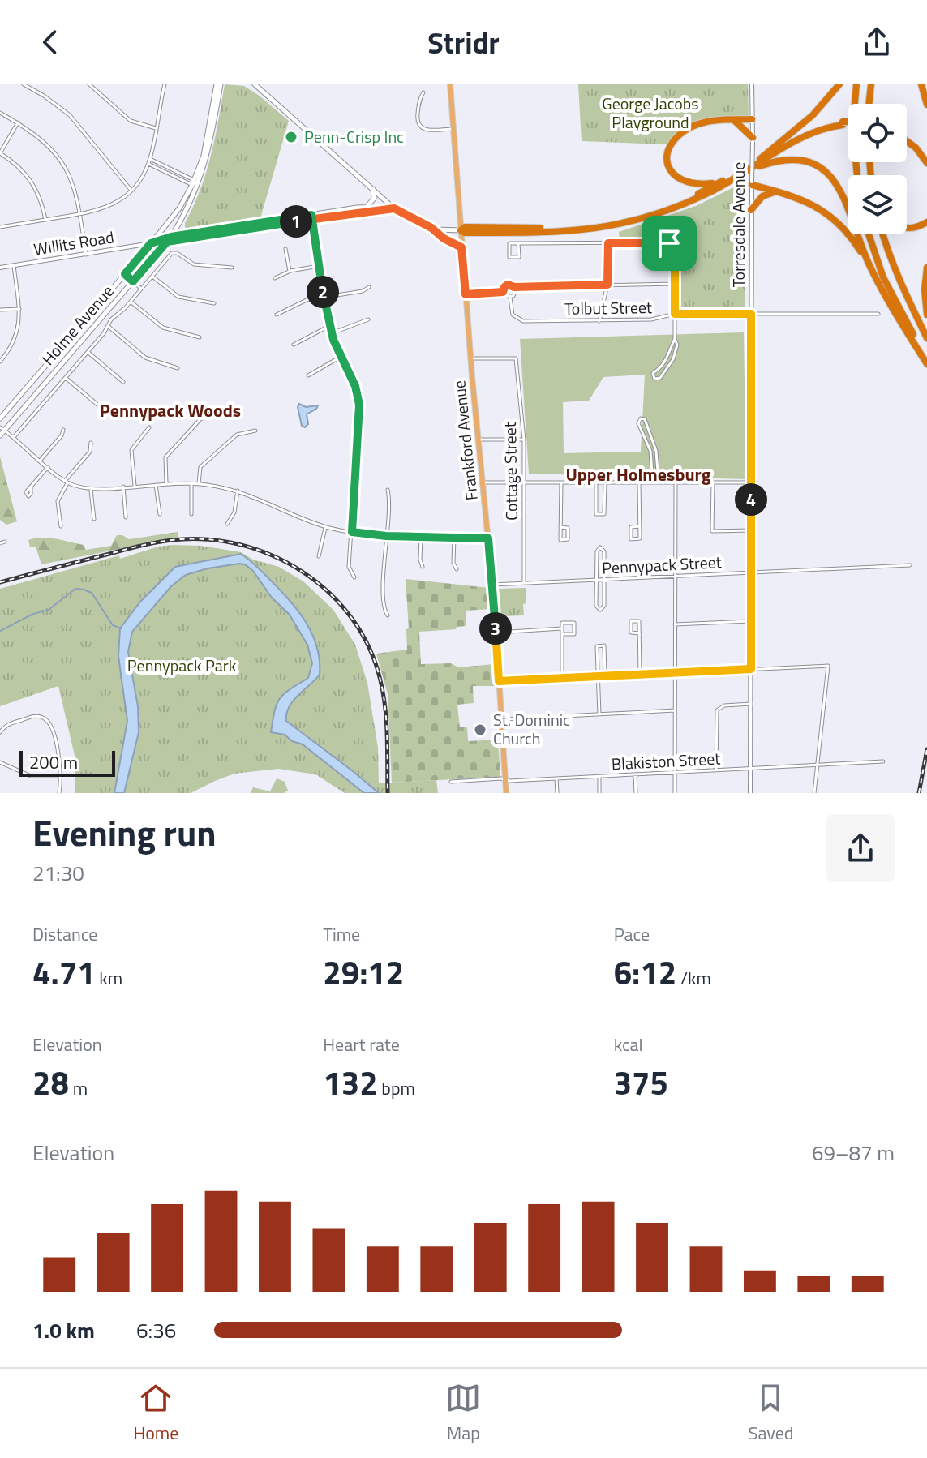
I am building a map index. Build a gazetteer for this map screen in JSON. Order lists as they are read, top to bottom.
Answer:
{
  "streets": {
    "main road": ["Willits Road", "Holme Avenue", "Frankford Avenue"],
    "street": [
      "Torresdale Avenue",
      "Tolbut Street",
      "Cottage Street",
      "Pennypack Street",
      "Blakiston Street"
    ]
  },
  "crossings": [
    ["Torresdale Avenue", "Tolbut Street"],
    ["Torresdale Avenue", "Pennypack Street"],
    ["Torresdale Avenue", "Blakiston Street"],
    ["Willits Road", "Holme Avenue"],
    ["Frankford Avenue", "Cottage Street"],
    ["Frankford Avenue", "Pennypack Street"],
    ["Frankford Avenue", "Blakiston Street"],
    ["Cottage Street", "Pennypack Street"]
  ],
  "districts": ["Pennypack Woods", "Upper Holmesburg"],
  "parks": ["George Jacobs Playground", "Pennypack Park"],
  "places": ["Penn-Crisp Inc", "St. Dominic Church"],
  "scale_bar": "200 m",
  "page": {
    "header": "Stridr",
    "pins": [
      "1",
      "2",
      "4",
      "3"
    ],
    "scale": "200 m",
    "heading": ["Evening run", "21:30"],
    "stats": [
      ["Distance", "4.71 km"],
      ["Time", "29:12"],
      ["Pace", "6:12 /km"],
      ["Elevation", "28 m"],
      ["Heart rate", "132 bpm"],
      ["kcal", "375"]
    ],
    "chart": ["Elevation", "69–87 m"],
    "list": [
      {
        "name": "1.0 km",
        "note": "6:36"
      }
    ],
    "tabs": ["Home", "Map", "Saved"]
  }
}
